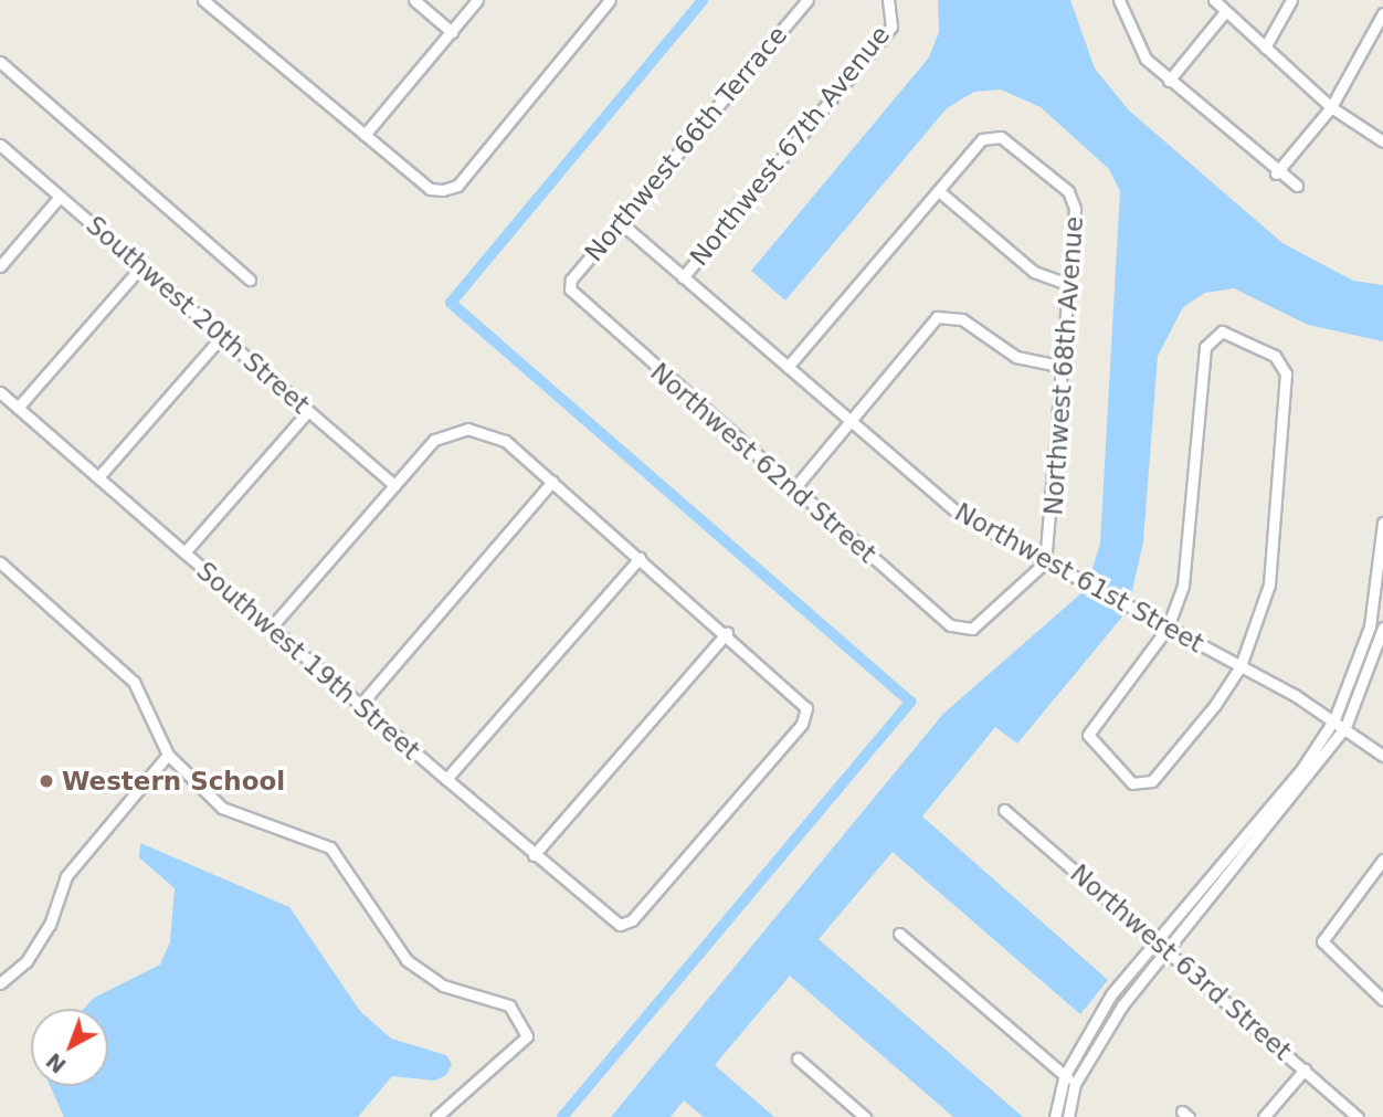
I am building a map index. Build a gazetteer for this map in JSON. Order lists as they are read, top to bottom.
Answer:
{
  "streets": {
    "street": [
      "Northwest 66th Terrace",
      "Northwest 67th Avenue",
      "Southwest 20th Street",
      "Northwest 68th Avenue",
      "Northwest 62nd Street",
      "Northwest 61st Street",
      "Southwest 19th Street",
      "Northwest 63rd Street"
    ]
  },
  "crossings": [
    ["Northwest 66th Terrace", "Northwest 62nd Street"],
    ["Northwest 66th Terrace", "Northwest 61st Street"],
    ["Northwest 67th Avenue", "Northwest 61st Street"],
    ["Northwest 68th Avenue", "Northwest 62nd Street"],
    ["Northwest 68th Avenue", "Northwest 61st Street"],
    ["Northwest 62nd Street", "Northwest 61st Street"]
  ],
  "places": ["Western School"],
  "north": "bottom left"
}
